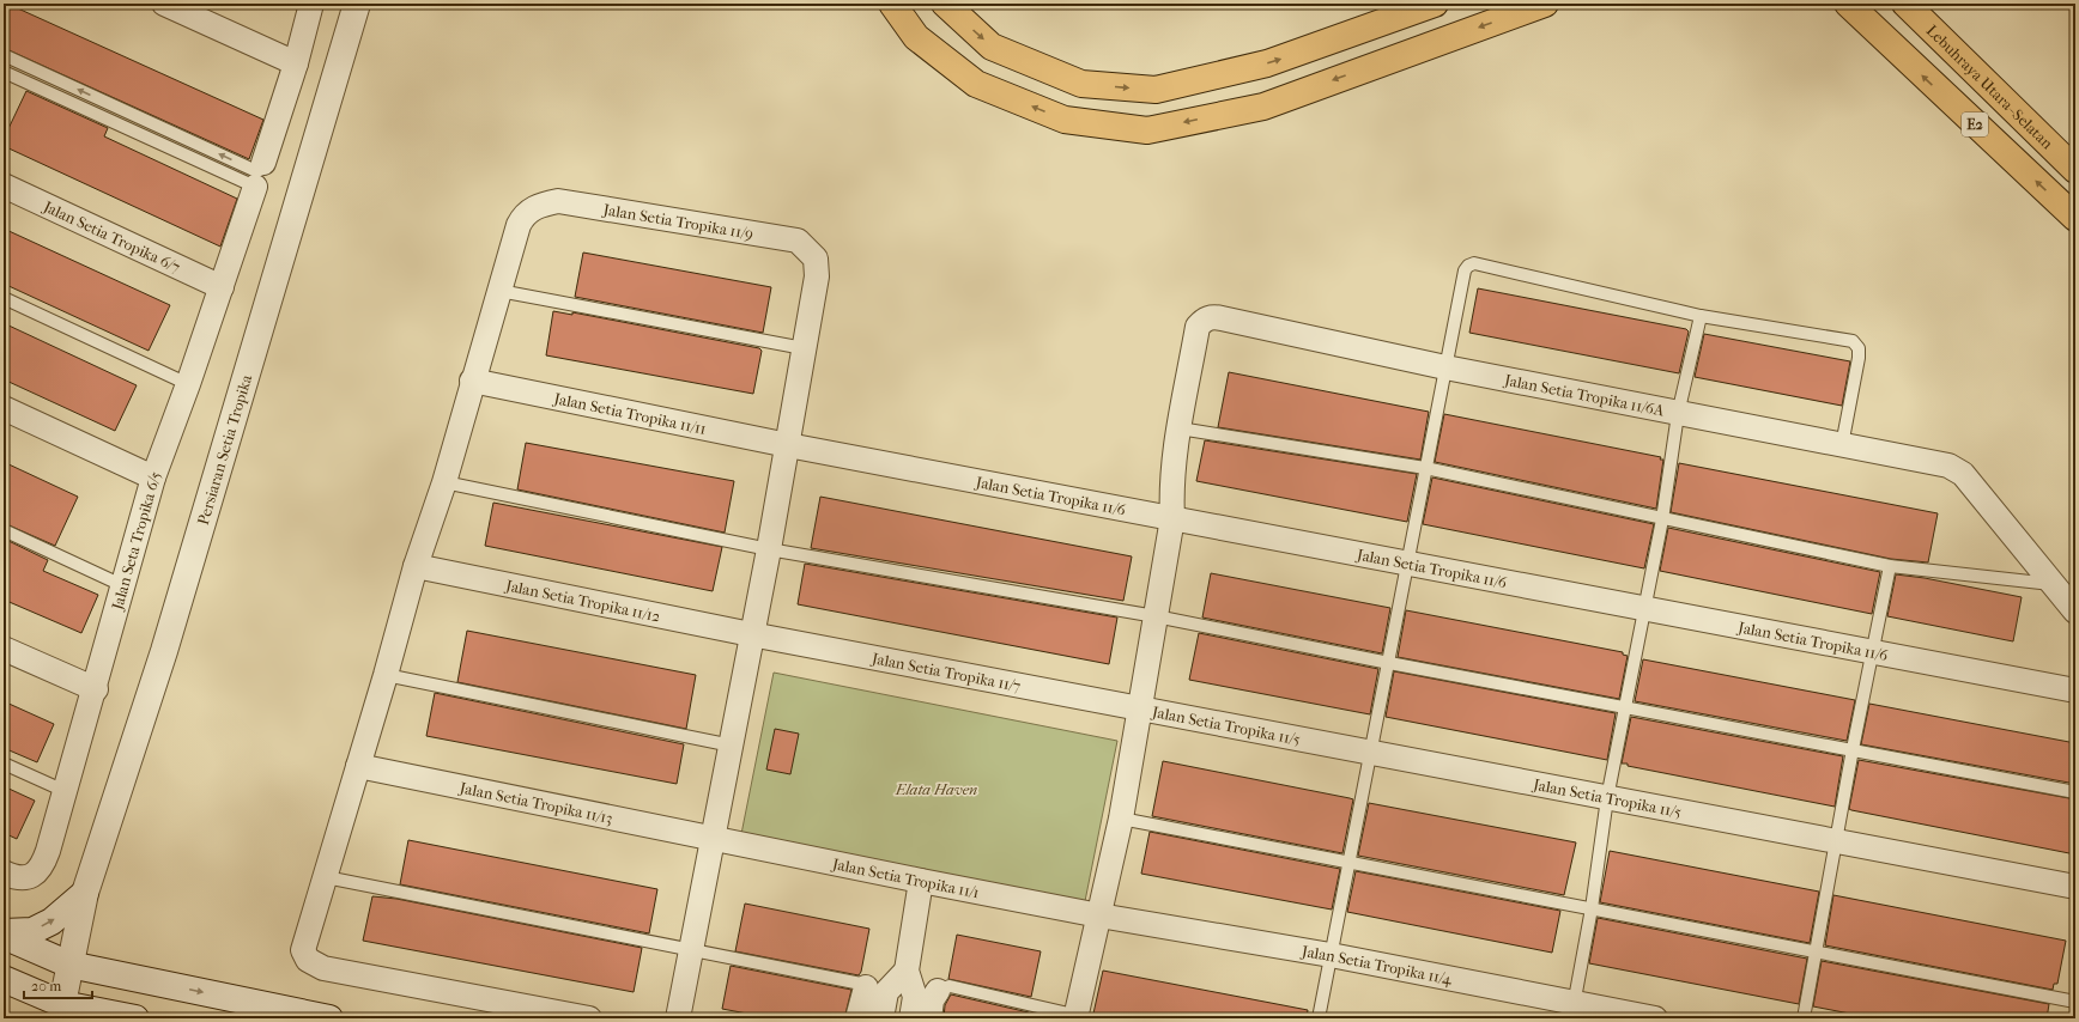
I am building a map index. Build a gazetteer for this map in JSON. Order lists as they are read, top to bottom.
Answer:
{
  "streets": {
    "highway": ["Lebuhraya Utara–Selatan", "E2"],
    "street": [
      "Jalan Setia Tropika 11/9",
      "Jalan Setia Tropika 6/7",
      "Jalan Setia Tropika 11/6A",
      "Jalan Setia Tropika 11/11",
      "Persiaran Setia Tropika",
      "Jalan Setia Tropika 11/6",
      "Jalan Seta Tropika 6/5",
      "Jalan Setia Tropika 11/12",
      "Jalan Setia Tropika 11/7",
      "Jalan Setia Tropika 11/5",
      "Jalan Setia Tropika 11/13",
      "Jalan Setia Tropika 11/1",
      "Jalan Setia Tropika 11/4"
    ]
  },
  "crossings": [
    ["Jalan Setia Tropika 6/7", "Jalan Seta Tropika 6/5"],
    ["Jalan Setia Tropika 11/11", "Jalan Setia Tropika 11/6"],
    ["Jalan Setia Tropika 11/12", "Jalan Setia Tropika 11/7"],
    ["Jalan Setia Tropika 11/7", "Jalan Setia Tropika 11/5"],
    ["Jalan Setia Tropika 11/13", "Jalan Setia Tropika 11/1"],
    ["Jalan Setia Tropika 11/1", "Jalan Setia Tropika 11/4"]
  ],
  "parks": ["Elata Haven"],
  "scale_bar": "20 m"
}
